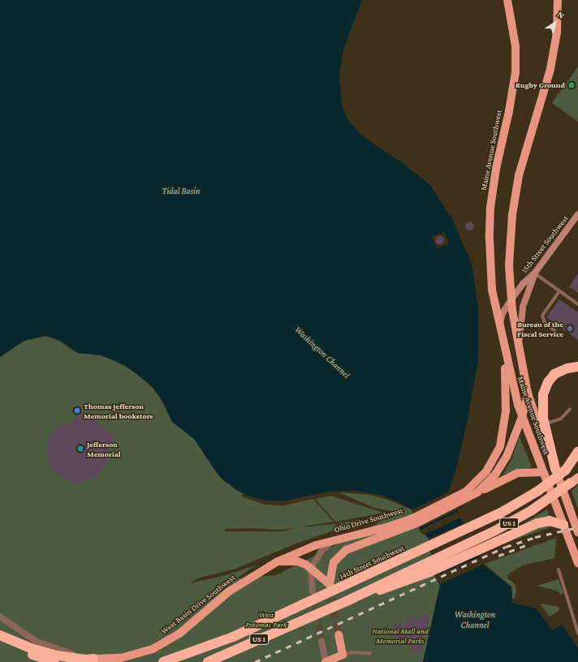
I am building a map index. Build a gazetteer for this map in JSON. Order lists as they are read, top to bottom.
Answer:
{
  "streets": {
    "highway": ["US 1", "14th Street Southwest"],
    "main road": [
      "Maine Avenue Southwest",
      "15th Street Southwest",
      "Ohio Drive Southwest",
      "West Basin Drive Southwest"
    ]
  },
  "crossings": [
    ["Maine Avenue Southwest", "15th Street Southwest"],
    ["Maine Avenue Southwest", "Ohio Drive Southwest"],
    ["Ohio Drive Southwest", "West Basin Drive Southwest"]
  ],
  "water": ["Tidal Basin", "Washington Channel"],
  "parks": ["West Potomac Park", "National Mall and Memorial Parks"],
  "places": [
    "Rugby Ground",
    "Bureau of the Fiscal Service",
    "Thomas Jefferson Memorial bookstore",
    "Jefferson Memorial"
  ],
  "north": "top right"
}
